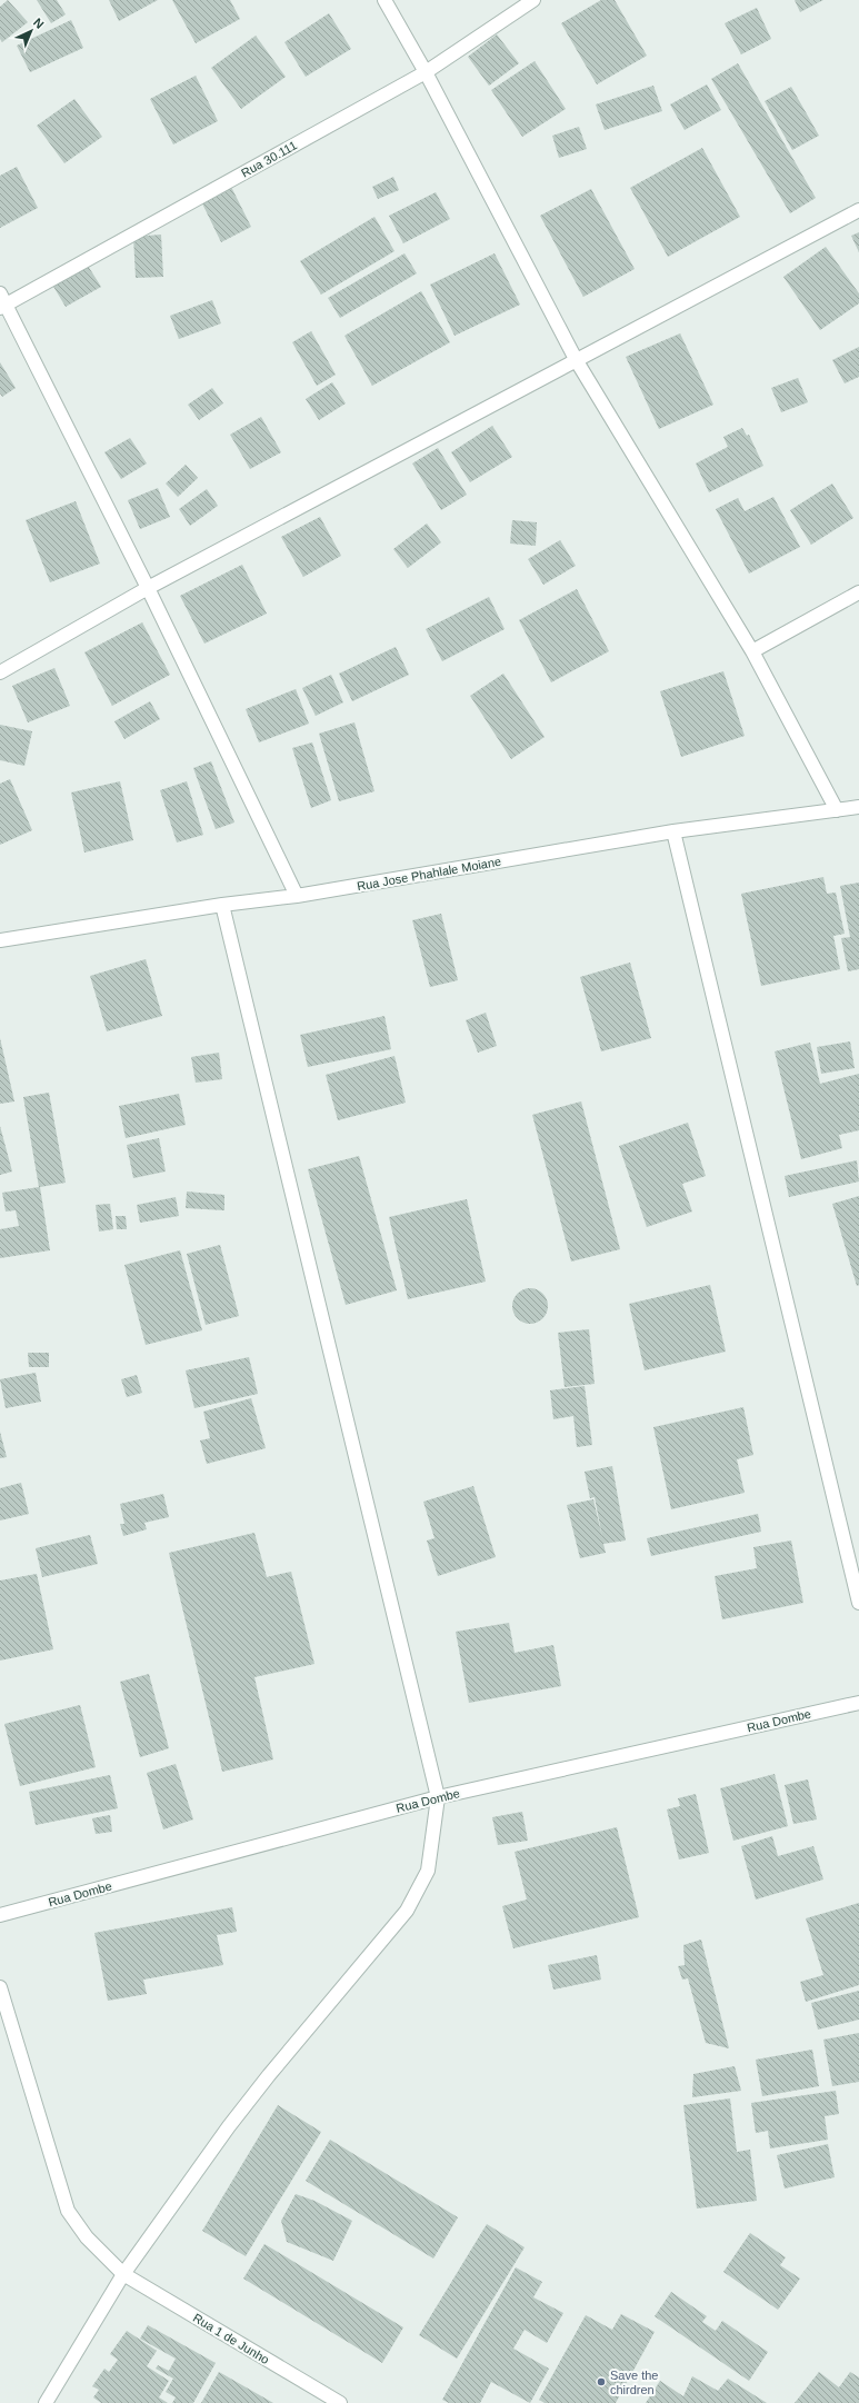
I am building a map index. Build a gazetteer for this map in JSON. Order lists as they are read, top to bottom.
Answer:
{
  "streets": {
    "street": [
      "Rua 30.111",
      "Rua Jose Phahlale Moiane",
      "Rua Dombe",
      "Rua 1 de Junho"
    ]
  },
  "places": ["Save the chirdren"],
  "north": "top right"
}
